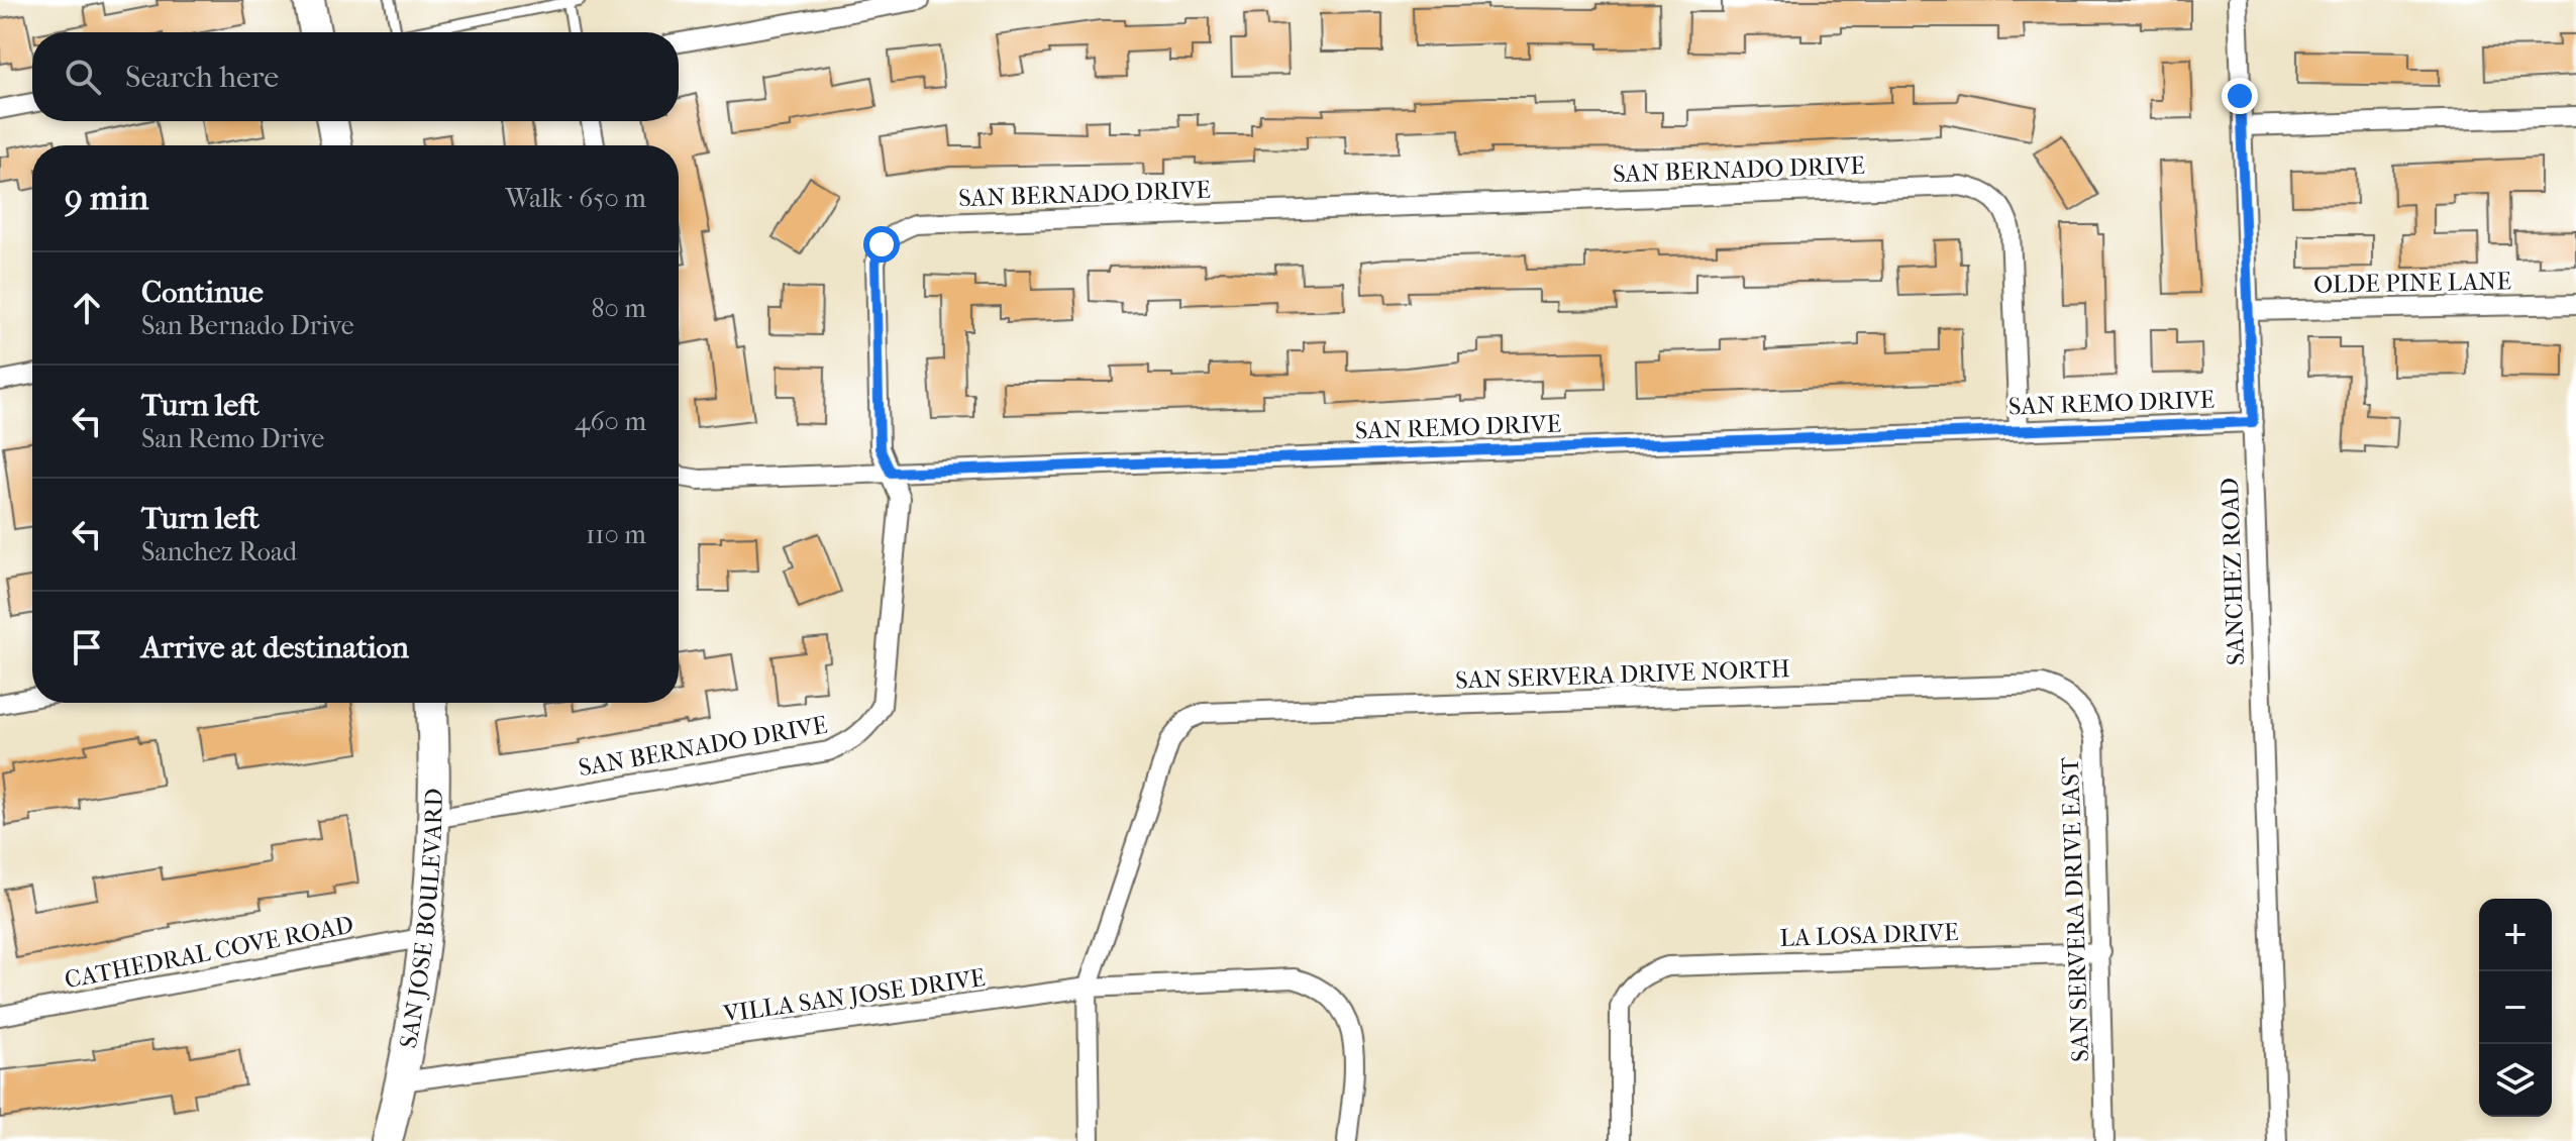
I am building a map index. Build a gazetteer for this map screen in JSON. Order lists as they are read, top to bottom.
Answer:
{
  "streets": {
    "main road": ["SAN JOSE BOULEVARD"],
    "street": [
      "SAN BERNADO DRIVE",
      "OLDE PINE LANE",
      "SAN REMO DRIVE",
      "SANCHEZ ROAD",
      "SAN SERVERA DRIVE NORTH",
      "SAN SERVERA DRIVE EAST",
      "LA LOSA DRIVE",
      "CATHEDRAL COVE ROAD",
      "VILLA SAN JOSE DRIVE"
    ]
  },
  "crossings": [
    ["SAN BERNADO DRIVE", "SAN REMO DRIVE"],
    ["SAN BERNADO DRIVE", "SAN JOSE BOULEVARD"],
    ["OLDE PINE LANE", "SANCHEZ ROAD"],
    ["SAN REMO DRIVE", "SANCHEZ ROAD"],
    ["SAN SERVERA DRIVE NORTH", "SAN SERVERA DRIVE EAST"],
    ["SAN SERVERA DRIVE NORTH", "VILLA SAN JOSE DRIVE"],
    ["SAN SERVERA DRIVE EAST", "LA LOSA DRIVE"],
    ["SAN JOSE BOULEVARD", "CATHEDRAL COVE ROAD"],
    ["SAN JOSE BOULEVARD", "VILLA SAN JOSE DRIVE"]
  ],
  "page": {
    "search": "Search here",
    "heading": ["9 min", "Walk · 650 m"],
    "list": [
      ["Continue", "San Bernado Drive", "80 m"],
      ["Turn left", "San Remo Drive", "460 m"],
      ["Turn left", "Sanchez Road", "110 m"],
      "Arrive at destination"
    ],
    "map_buttons": ["+", "−"]
  }
}
